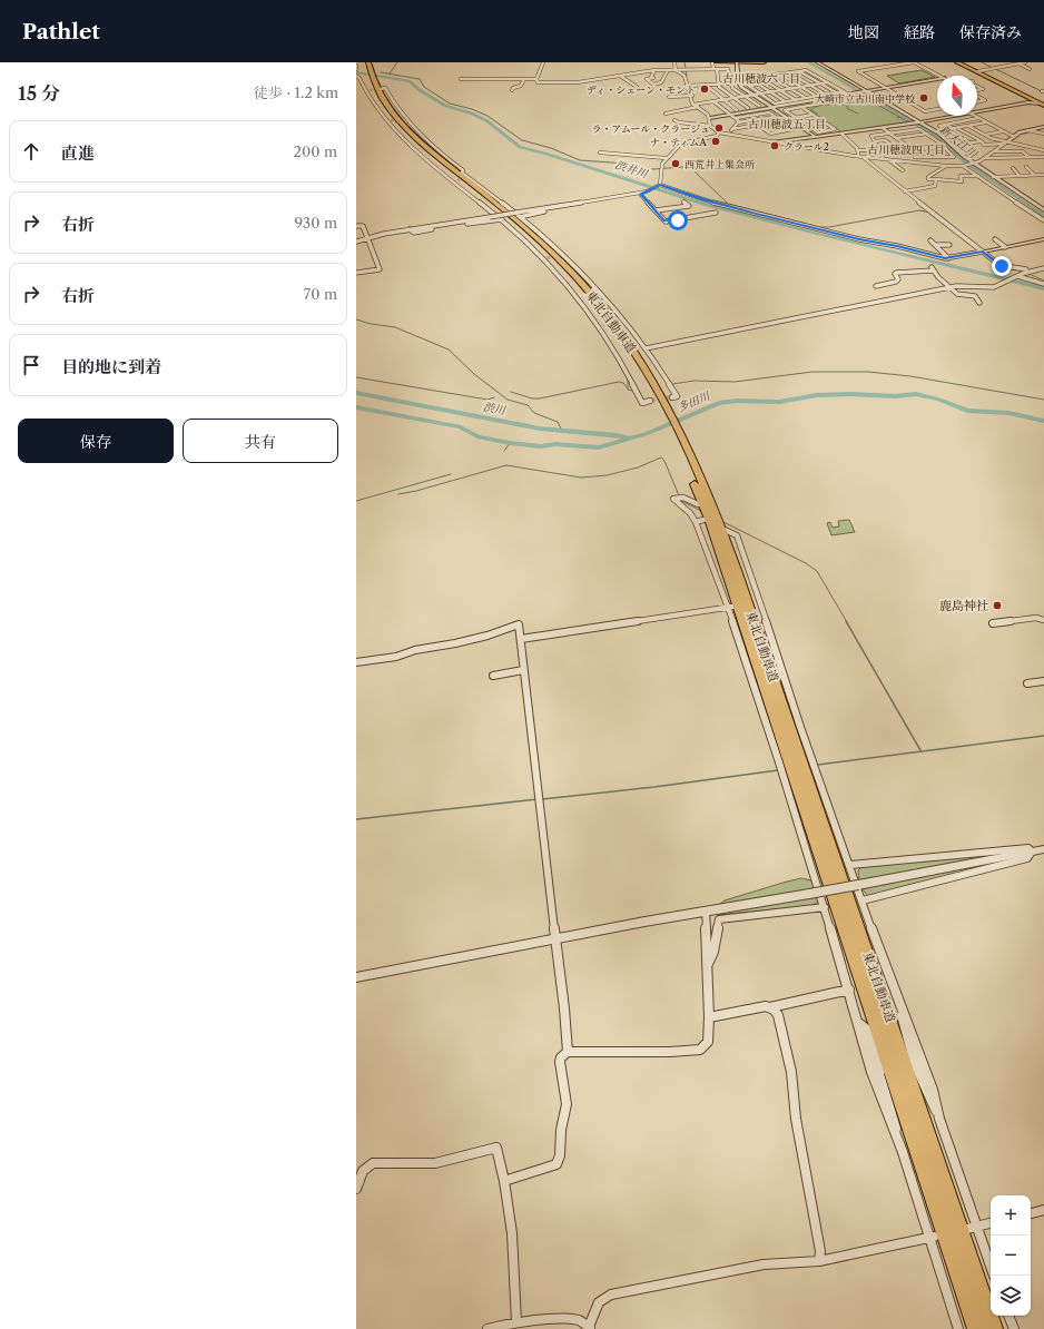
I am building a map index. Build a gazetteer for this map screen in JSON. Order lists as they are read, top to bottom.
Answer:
{
  "streets": {
    "highway": ["東北自動車道"]
  },
  "districts": ["古川穂波六丁目", "古川穂波五丁目", "古川穂波四丁目"],
  "water": [
    "新大江川",
    "渋井川",
    "多田川",
    "渋川"
  ],
  "places": [
    "ディ・シェーン・モント",
    "大崎市立古川南中学校",
    "ラ・アムール・クラージュ",
    "ナ・ティムA",
    "クラール2",
    "西荒井上集会所",
    "鹿島神社"
  ],
  "north": "top",
  "page": {
    "header": "Pathlet",
    "nav": ["地図", "経路", "保存済み"],
    "heading": ["15 分", "徒歩 · 1.2 km"],
    "list": [
      ["直進", "200 m"],
      ["右折", "930 m"],
      ["右折", "70 m"],
      "目的地に到着"
    ],
    "buttons": ["保存", "共有"],
    "map_buttons": ["+", "−"]
  }
}
